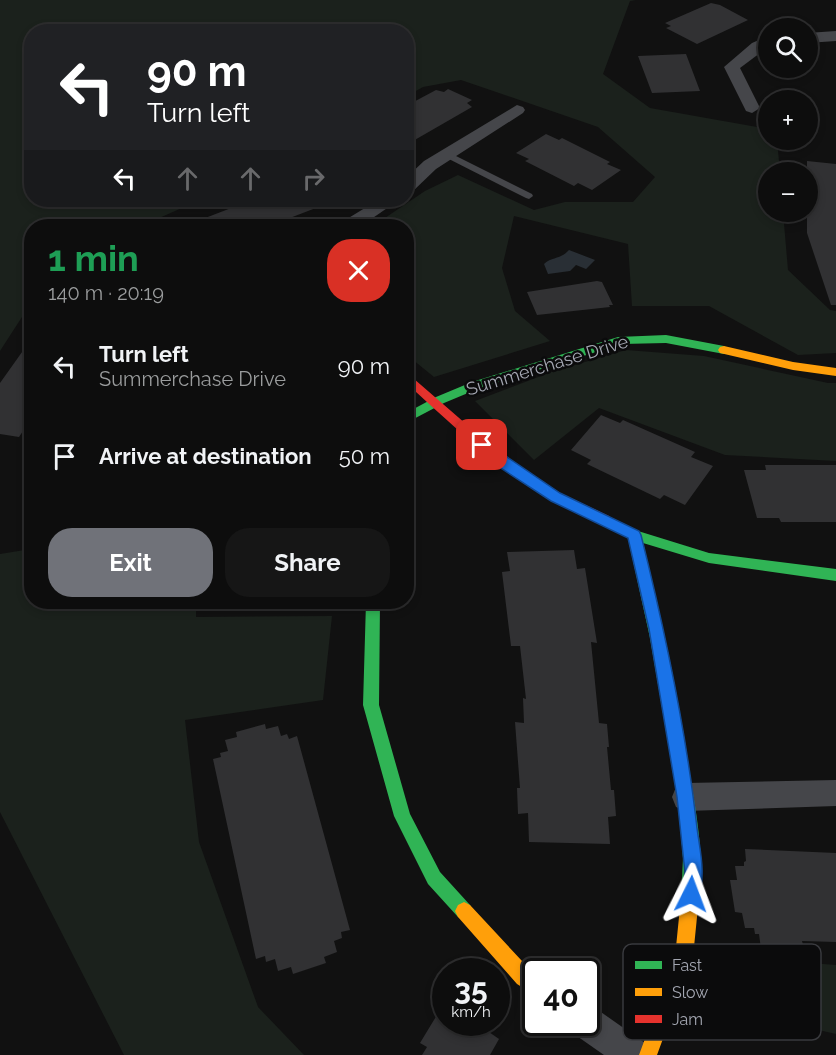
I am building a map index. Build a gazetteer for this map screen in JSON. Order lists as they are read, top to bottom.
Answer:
{
  "streets": {
    "street": ["Summerchase Drive"]
  },
  "legend": ["Fast", "Slow", "Jam"],
  "page": {
    "map_buttons": ["+", "−"],
    "turn": ["90 m", "Turn left"],
    "heading": ["1 min", "140 m · 20:19"],
    "list": [
      {
        "name": "Turn left",
        "note": "Summerchase Drive",
        "value": "90 m"
      },
      {
        "name": "Arrive at destination",
        "value": "50 m"
      }
    ],
    "buttons": ["Exit", "Share"],
    "speed": "35 km/h",
    "limit": "40"
  }
}
